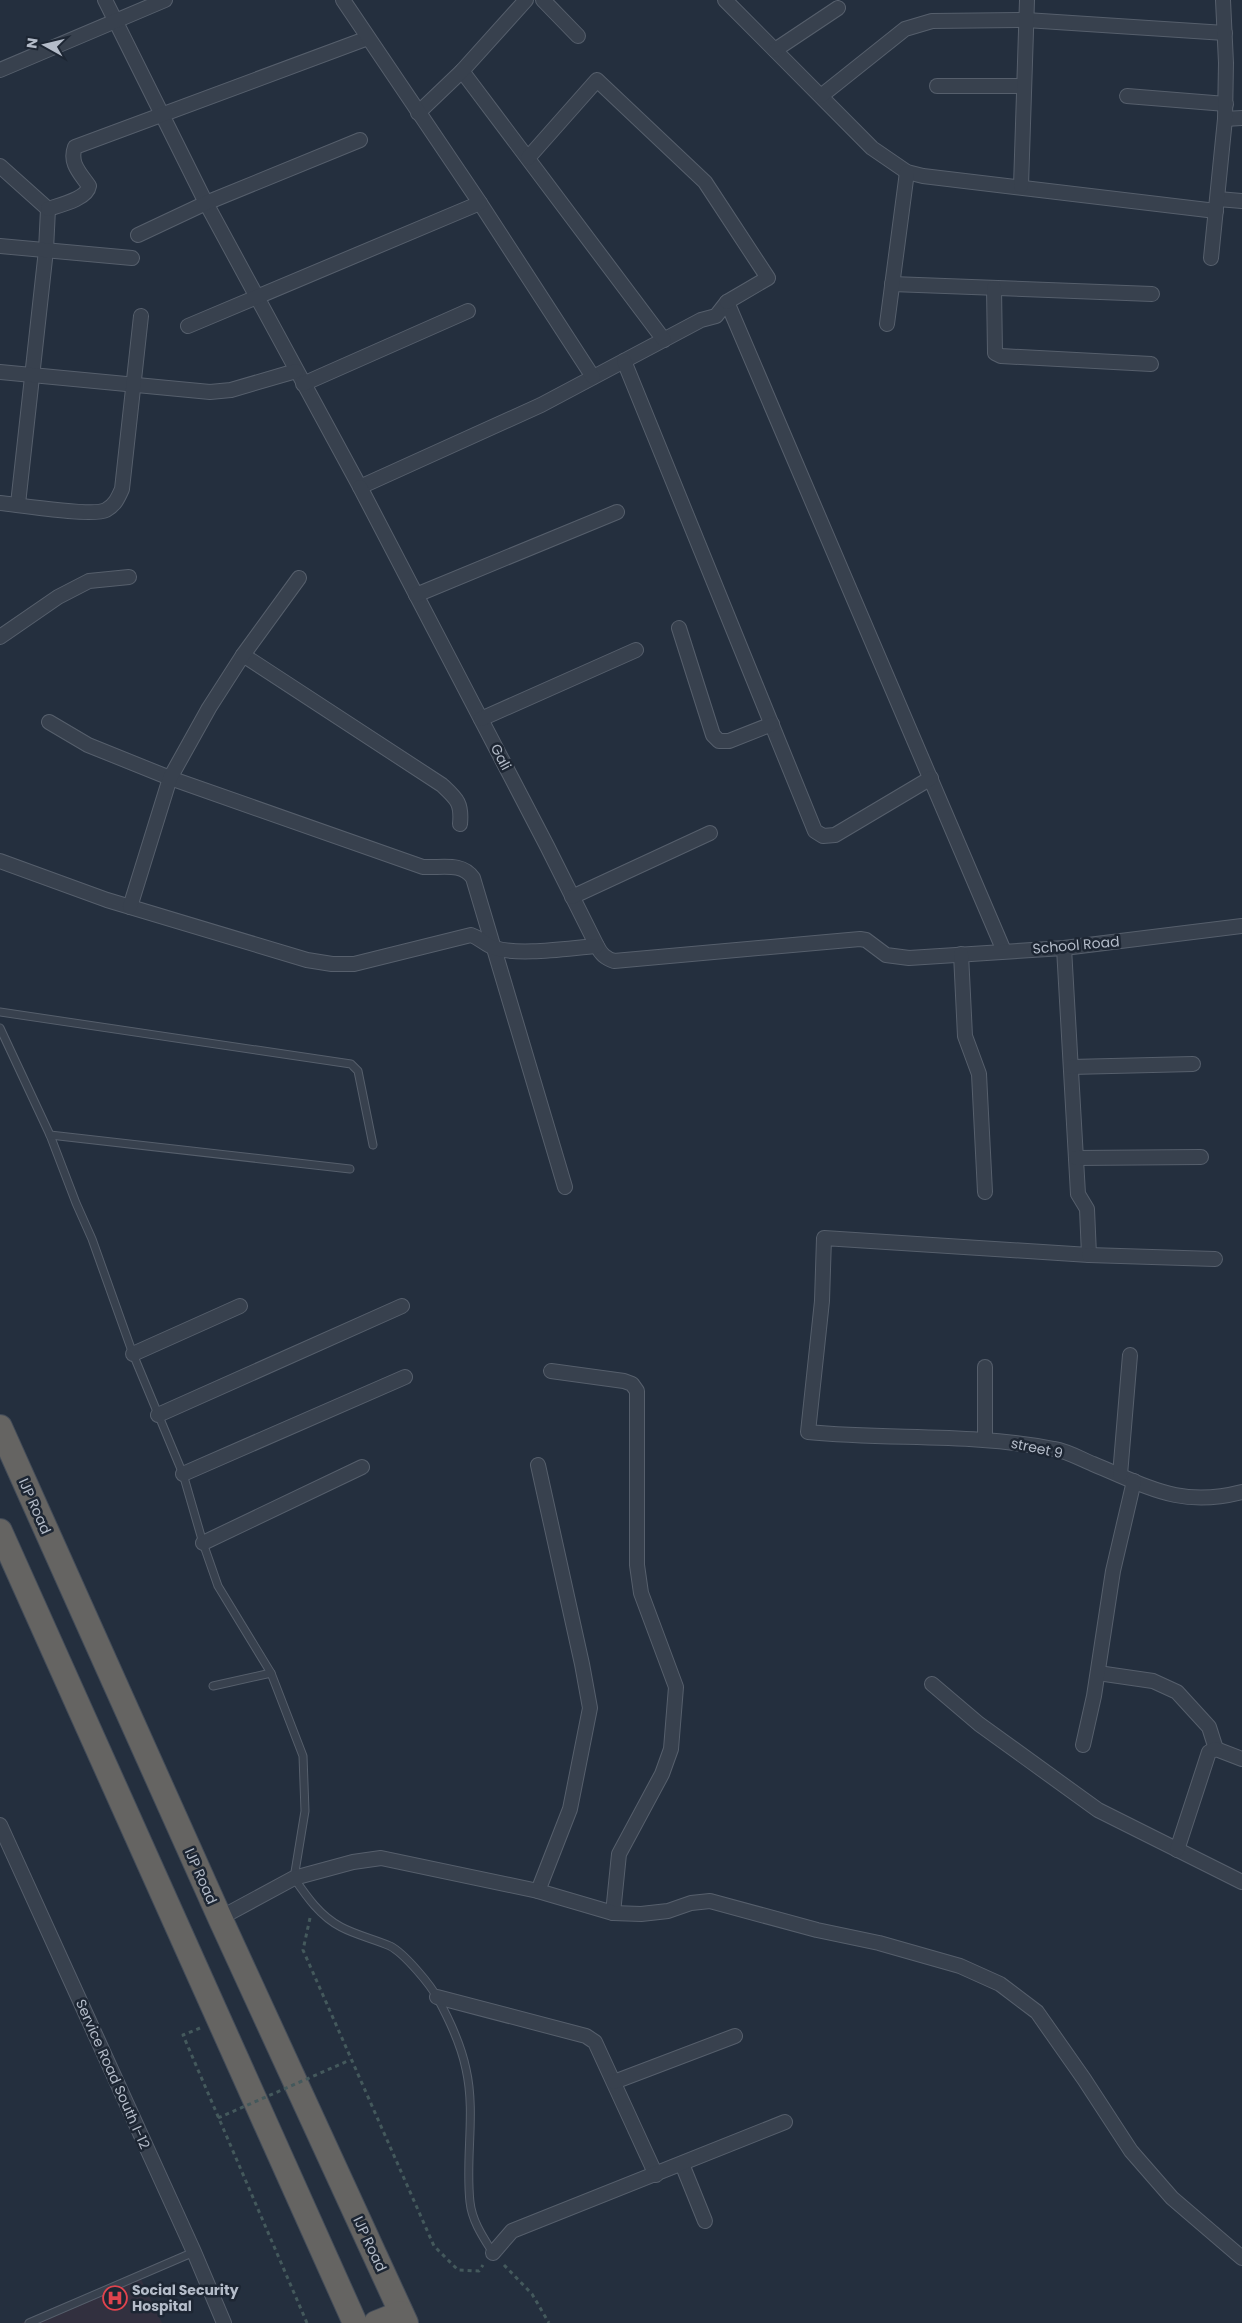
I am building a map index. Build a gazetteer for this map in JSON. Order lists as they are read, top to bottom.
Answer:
{
  "streets": {
    "highway": ["IJP Road"],
    "street": [
      "Gali",
      "School Road",
      "street 9",
      "Service Road South I-12"
    ]
  },
  "crossings": [
    ["Gali", "School Road"]
  ],
  "places": {
    "hospital": ["Social Security Hospital"]
  },
  "north": "left"
}
